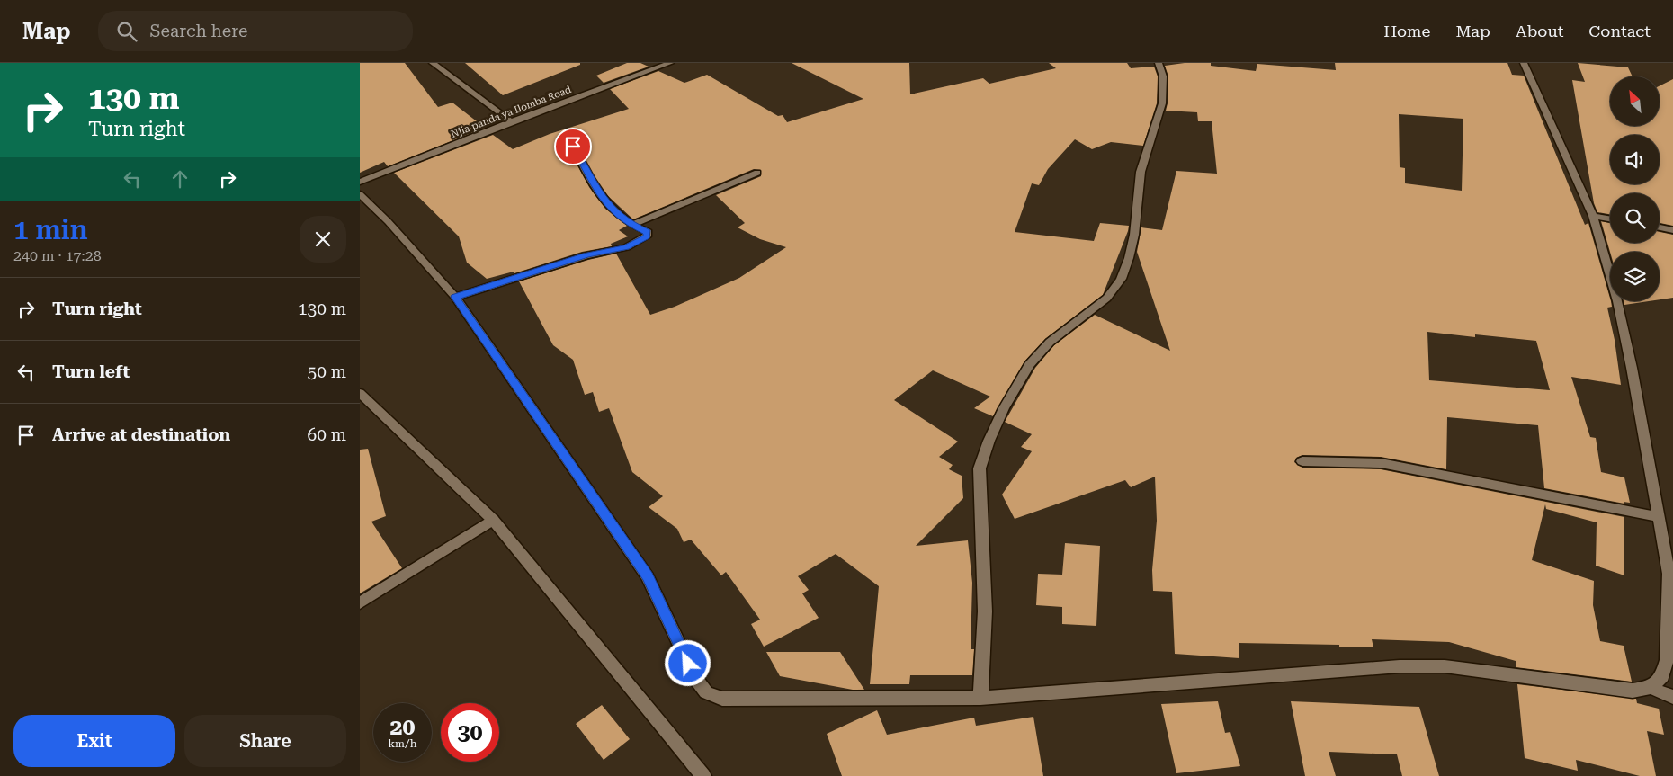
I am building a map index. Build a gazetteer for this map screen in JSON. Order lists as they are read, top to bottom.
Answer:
{
  "streets": {
    "street": ["Njia panda ya Ilomba Road"]
  },
  "north": "top left",
  "page": {
    "header": "Map",
    "search": "Search here",
    "nav": [
      "Home",
      "Map",
      "About",
      "Contact"
    ],
    "turn": ["130 m", "Turn right"],
    "heading": ["1 min", "240 m · 17:28"],
    "list": [
      {
        "name": "Turn right",
        "value": "130 m"
      },
      {
        "name": "Turn left",
        "value": "50 m"
      },
      {
        "name": "Arrive at destination",
        "value": "60 m"
      }
    ],
    "speed": "20 km/h",
    "limit": "30",
    "buttons": ["Exit", "Share"]
  }
}
